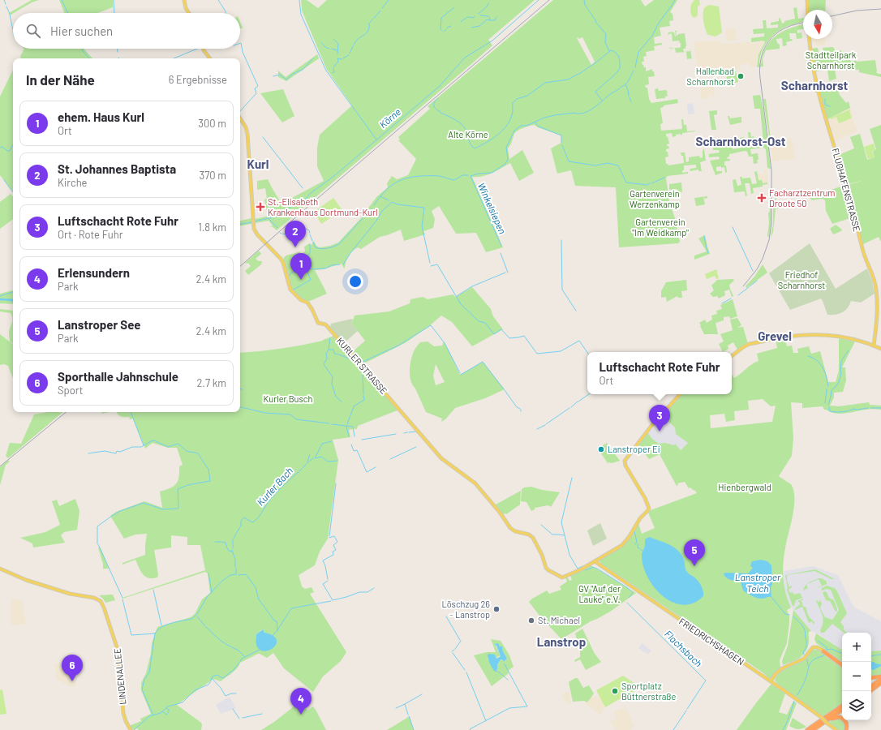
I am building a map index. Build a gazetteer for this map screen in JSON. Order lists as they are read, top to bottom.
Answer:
{
  "streets": {
    "main road": [
      "FLUGHAFENSTRASSE",
      "KURLER STRASSE",
      "FRIEDRICHSHAGEN",
      "LINDENALLEE"
    ]
  },
  "crossings": [
    ["KURLER STRASSE", "FRIEDRICHSHAGEN"]
  ],
  "districts": [
    "Scharnhorst",
    "Scharnhorst-Ost",
    "Kurl",
    "Grevel",
    "Lanstrop"
  ],
  "water": [
    "Körne",
    "Winkelsiepen",
    "Kurler Bach",
    "Lanstroper Teich",
    "Flachsbach"
  ],
  "parks": [
    "Stadtteilpark Scharnhorst",
    "Alte Körne",
    "Gartenverein Werzenkamp",
    "Gartenverein \"Im Weidkamp\"",
    "Friedhof Scharnhorst",
    "Kurler Busch",
    "Hienbergwald",
    "GV \"Auf der Lauke\" e.V."
  ],
  "places": {
    "other": [
      "Hallenbad Scharnhorst",
      "Lanstroper Ei",
      "Löschzug 26 - Lanstrop",
      "St. Michael",
      "Sportplatz Büttnerstraße"
    ],
    "health": ["Facharztzentrum Droote 50", "St.-Elisabeth Krankenhaus Dortmund-Kurl"]
  },
  "north": "bottom",
  "page": {
    "search": "Hier suchen",
    "heading": ["In der Nähe", "6 Ergebnisse"],
    "list": [
      {
        "mark": "1",
        "name": "ehem. Haus Kurl",
        "note": "Ort",
        "value": "300 m"
      },
      {
        "mark": "2",
        "name": "St. Johannes Baptista",
        "note": "Kirche",
        "value": "370 m"
      },
      {
        "mark": "3",
        "name": "Luftschacht Rote Fuhr",
        "note": "Ort · Rote Fuhr",
        "value": "1.8 km"
      },
      {
        "mark": "4",
        "name": "Erlensundern",
        "note": "Park",
        "value": "2.4 km"
      },
      {
        "mark": "5",
        "name": "Lanstroper See",
        "note": "Park",
        "value": "2.4 km"
      },
      {
        "mark": "6",
        "name": "Sporthalle Jahnschule",
        "note": "Sport",
        "value": "2.7 km"
      }
    ],
    "pins": [
      "2",
      "1",
      "3",
      "5",
      "6",
      "4"
    ],
    "popup": ["Luftschacht Rote Fuhr", "Ort"],
    "map_buttons": ["+", "−"]
  }
}
